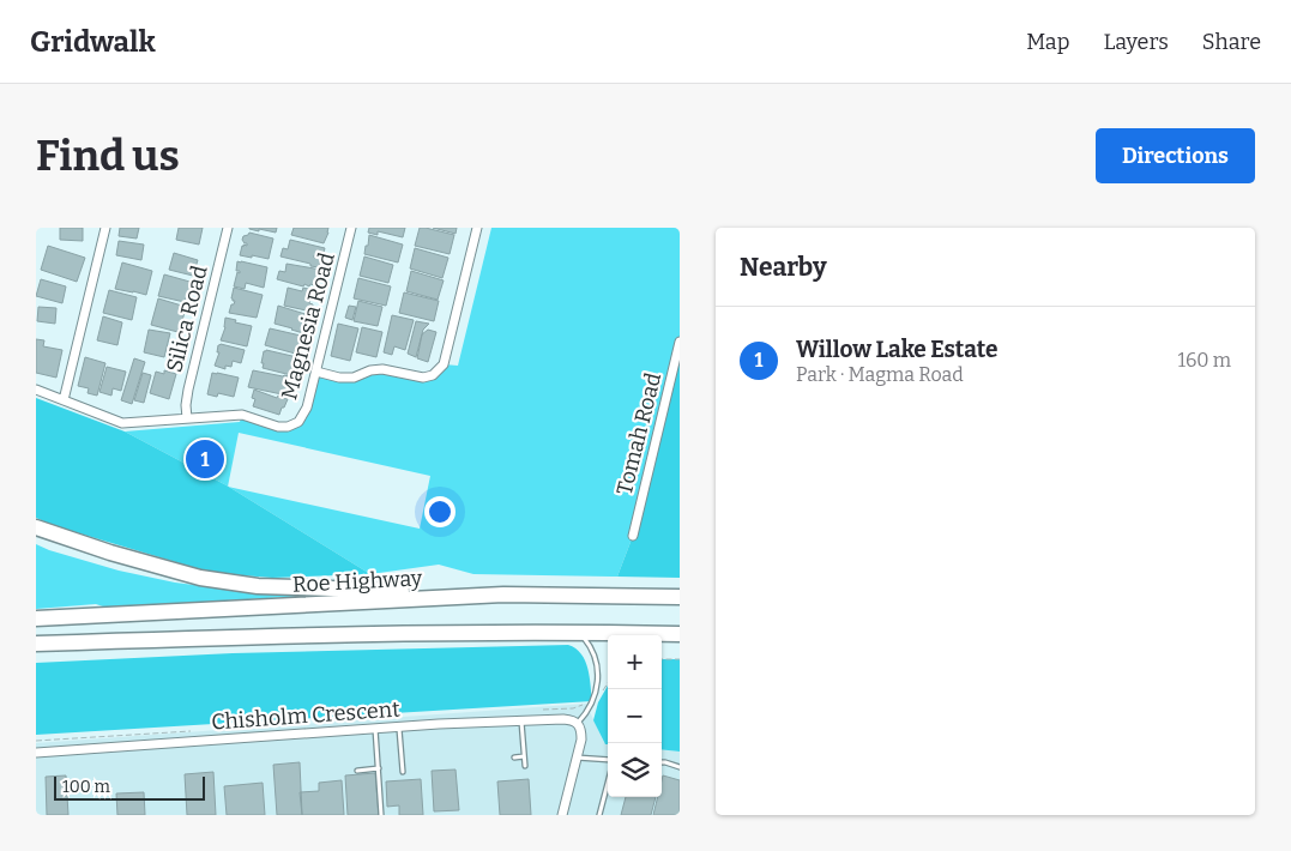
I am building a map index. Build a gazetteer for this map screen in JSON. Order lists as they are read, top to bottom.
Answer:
{
  "streets": {
    "highway": ["Roe Highway"],
    "street": [
      "Silica Road",
      "Magnesia Road",
      "Tomah Road",
      "Chisholm Crescent"
    ]
  },
  "crossings": [
    ["Silica Road", "Magnesia Road"]
  ],
  "scale_bar": "100 m",
  "page": {
    "header": "Gridwalk",
    "nav": ["Map", "Layers", "Share"],
    "buttons": "Directions",
    "title": "Find us",
    "heading": "Nearby",
    "list": [
      {
        "mark": "1",
        "name": "Willow Lake Estate",
        "note": "Park · Magma Road",
        "value": "160 m"
      }
    ],
    "pins": "1",
    "map_buttons": ["+", "−"],
    "scale": "100 m"
  }
}
